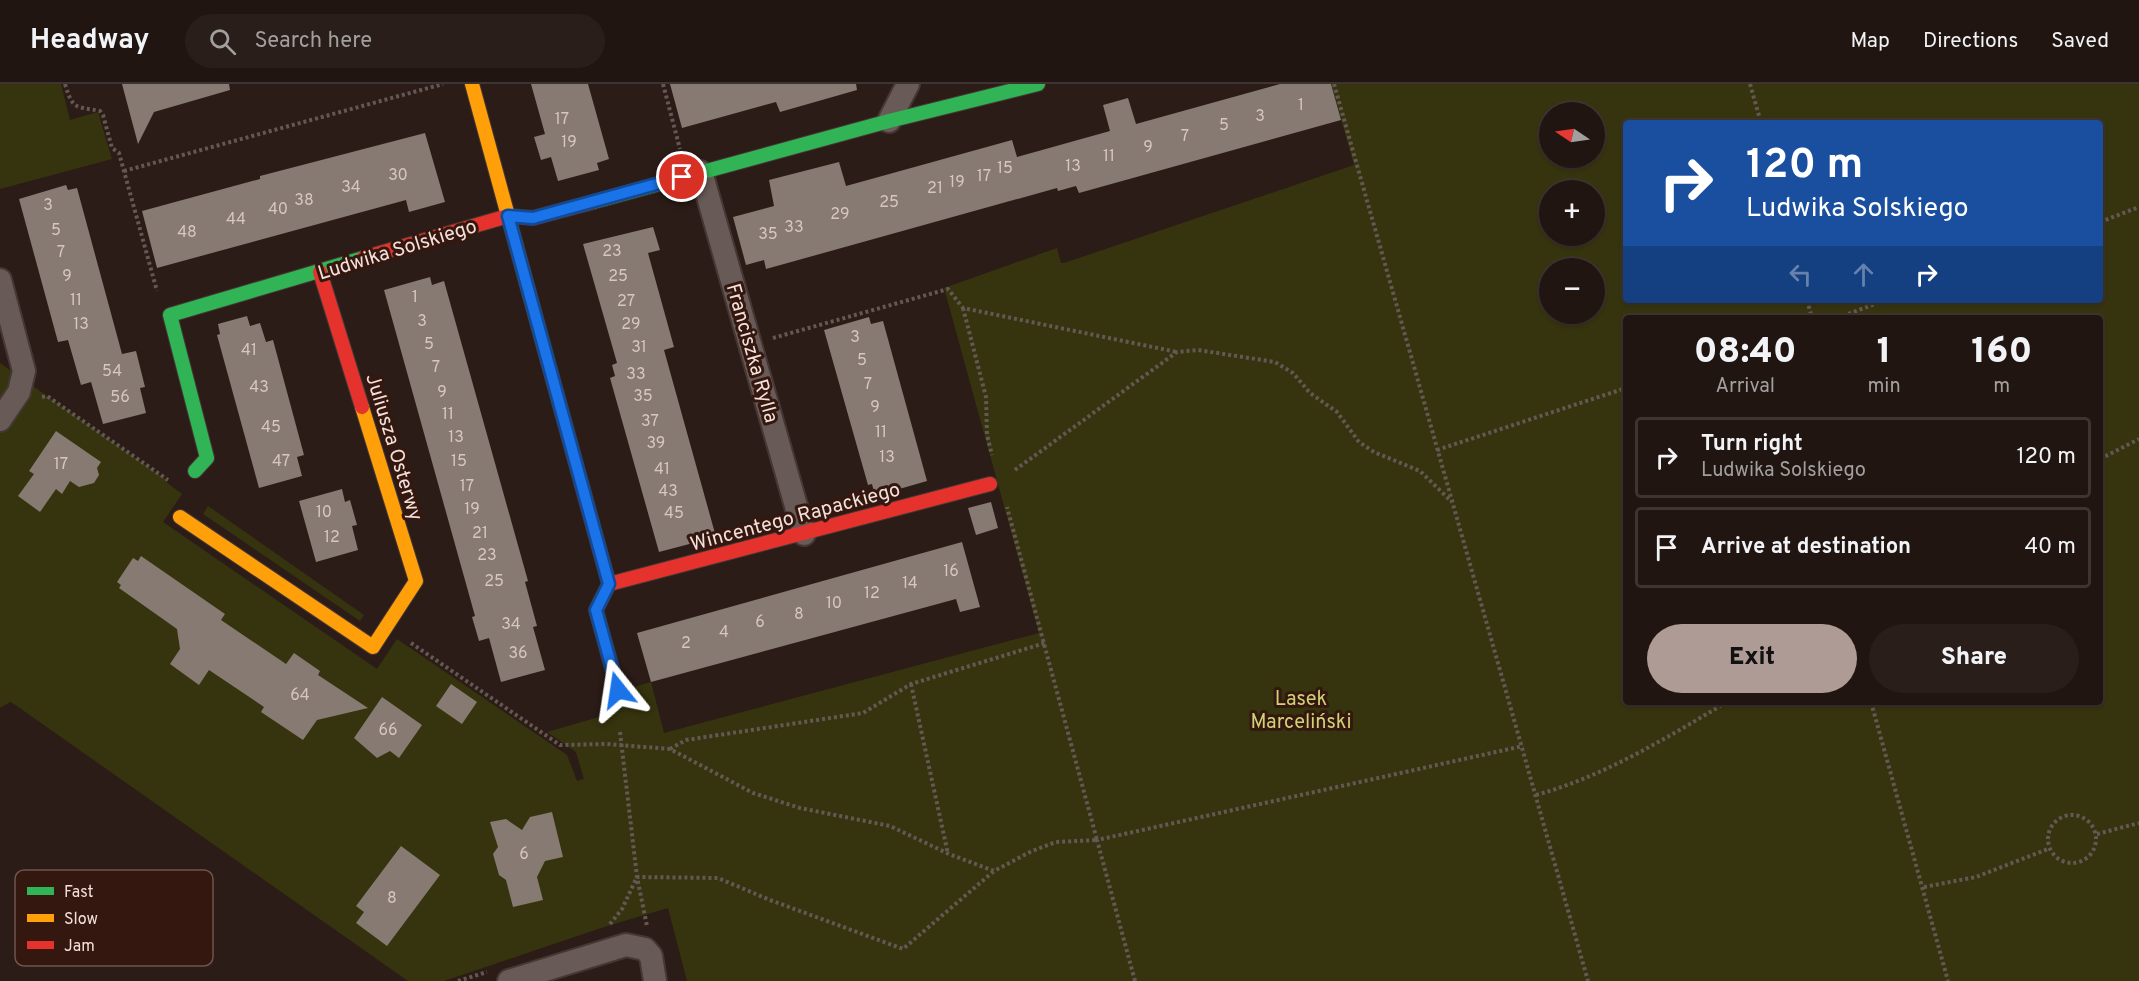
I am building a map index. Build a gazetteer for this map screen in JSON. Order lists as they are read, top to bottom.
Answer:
{
  "streets": {
    "street": [
      "Ludwika Solskiego",
      "Franciszka Rylla",
      "Juliusza Osterwy",
      "Wincentego Rapackiego"
    ]
  },
  "crossings": [
    ["Ludwika Solskiego", "Franciszka Rylla"],
    ["Ludwika Solskiego", "Juliusza Osterwy"],
    ["Franciszka Rylla", "Wincentego Rapackiego"]
  ],
  "parks": ["Lasek Marceliński"],
  "house_numbers": [
    "1",
    "3",
    "17",
    "5",
    "7",
    "19",
    "9",
    "11",
    "13",
    "15",
    "30",
    "17",
    "19",
    "34",
    "21",
    "38",
    "25",
    "3",
    "40",
    "29",
    "44",
    "33",
    "5",
    "48",
    "35",
    "23",
    "7",
    "9",
    "25",
    "1",
    "11",
    "27",
    "3",
    "13",
    "29",
    "3",
    "5",
    "31",
    "41",
    "5",
    "7",
    "54",
    "33",
    "7",
    "43",
    "9",
    "35",
    "56",
    "9",
    "11",
    "37",
    "45",
    "11",
    "13",
    "39",
    "13",
    "47",
    "15",
    "17",
    "41",
    "17",
    "43",
    "19",
    "10",
    "45",
    "21",
    "12",
    "23",
    "16",
    "25",
    "14",
    "12",
    "10",
    "8",
    "6",
    "34",
    "4",
    "2",
    "36",
    "64",
    "66",
    "6",
    "8"
  ],
  "legend": ["Fast", "Slow", "Jam"],
  "north": "left",
  "page": {
    "header": "Headway",
    "search": "Search here",
    "nav": ["Map", "Directions", "Saved"],
    "map_buttons": ["+", "−"],
    "turn": ["120 m", "Ludwika Solskiego"],
    "eta": [
      "08:40",
      "Arrival",
      "1",
      "min",
      "160",
      "m"
    ],
    "list": [
      {
        "name": "Turn right",
        "note": "Ludwika Solskiego",
        "value": "120 m"
      },
      {
        "name": "Arrive at destination",
        "value": "40 m"
      }
    ],
    "buttons": ["Exit", "Share"]
  }
}
